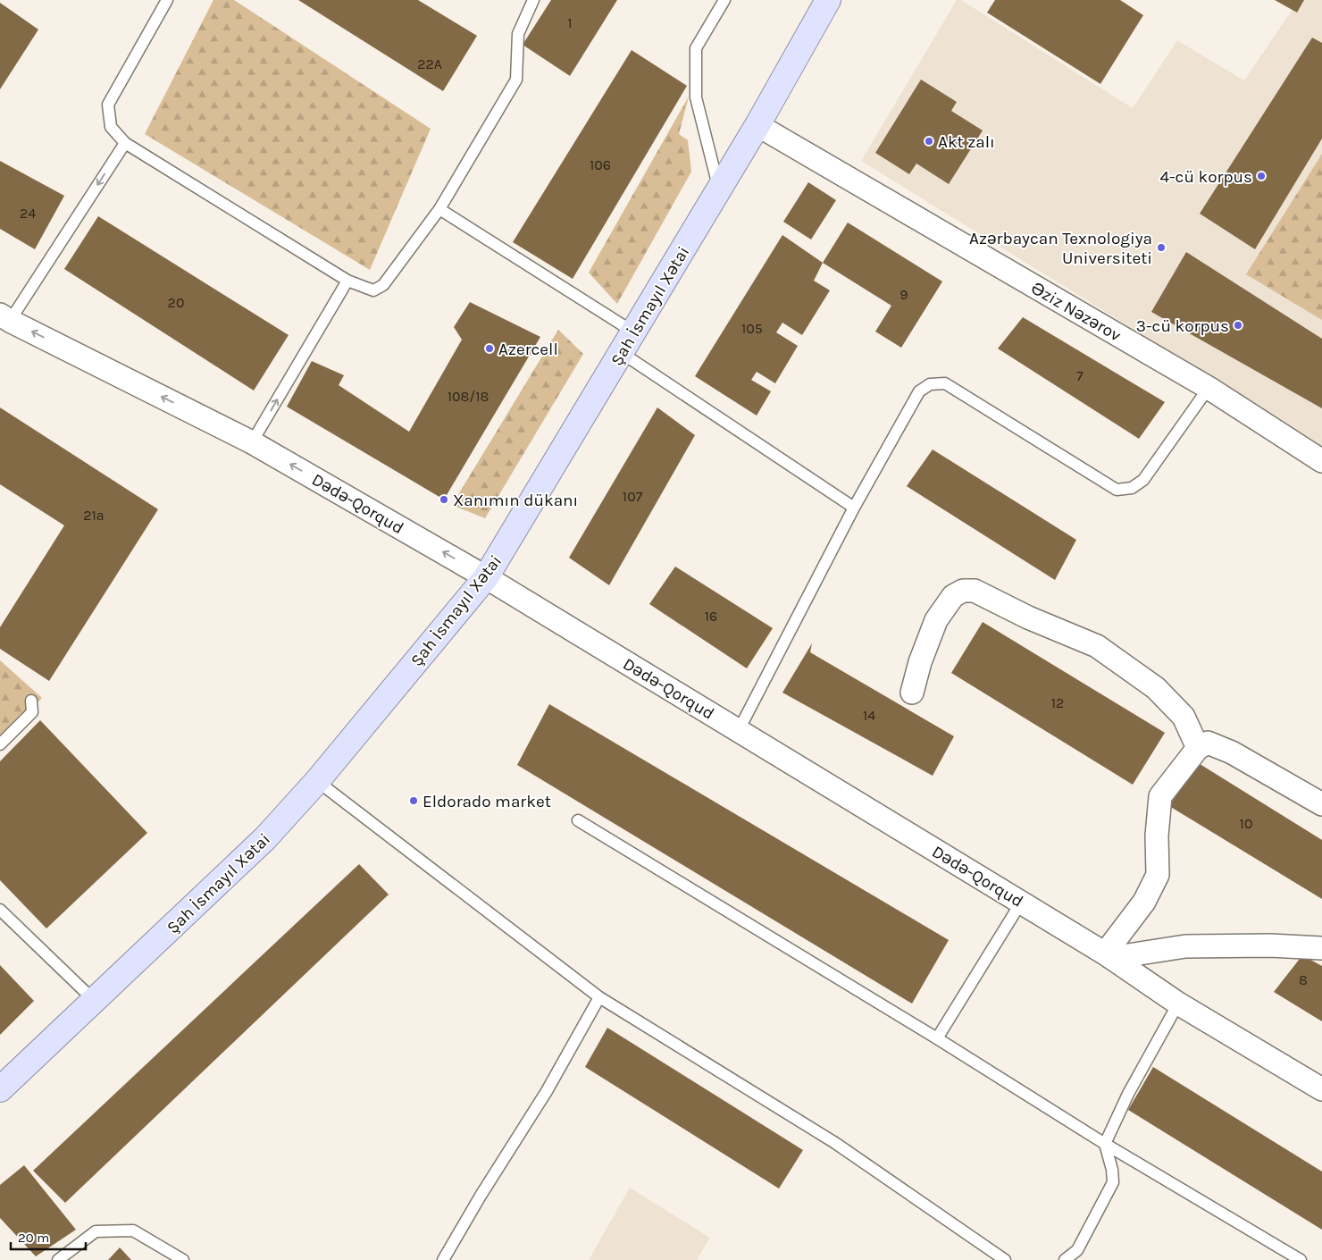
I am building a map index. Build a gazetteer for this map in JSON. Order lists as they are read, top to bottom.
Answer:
{
  "streets": {
    "main road": ["Şah İsmayıl Xətai"],
    "street": ["Əziz Nəzərov", "Dədə-Qorqud"]
  },
  "crossings": [
    ["Şah İsmayıl Xətai", "Əziz Nəzərov"],
    ["Şah İsmayıl Xətai", "Dədə-Qorqud"]
  ],
  "one_way": ["Dədə-Qorqud"],
  "places": [
    "Akt zalı",
    "4-cü korpus",
    "Azərbaycan Texnologiya Universiteti",
    "3-cü korpus",
    "Azercell",
    "Xanımın dükanı",
    "Eldorado market"
  ],
  "house_numbers": [
    "1",
    "22A",
    "106",
    "24",
    "9",
    "20",
    "105",
    "7",
    "108/18",
    "107",
    "21a",
    "16",
    "12",
    "14",
    "10",
    "8"
  ],
  "scale_bar": "20 m"
}
